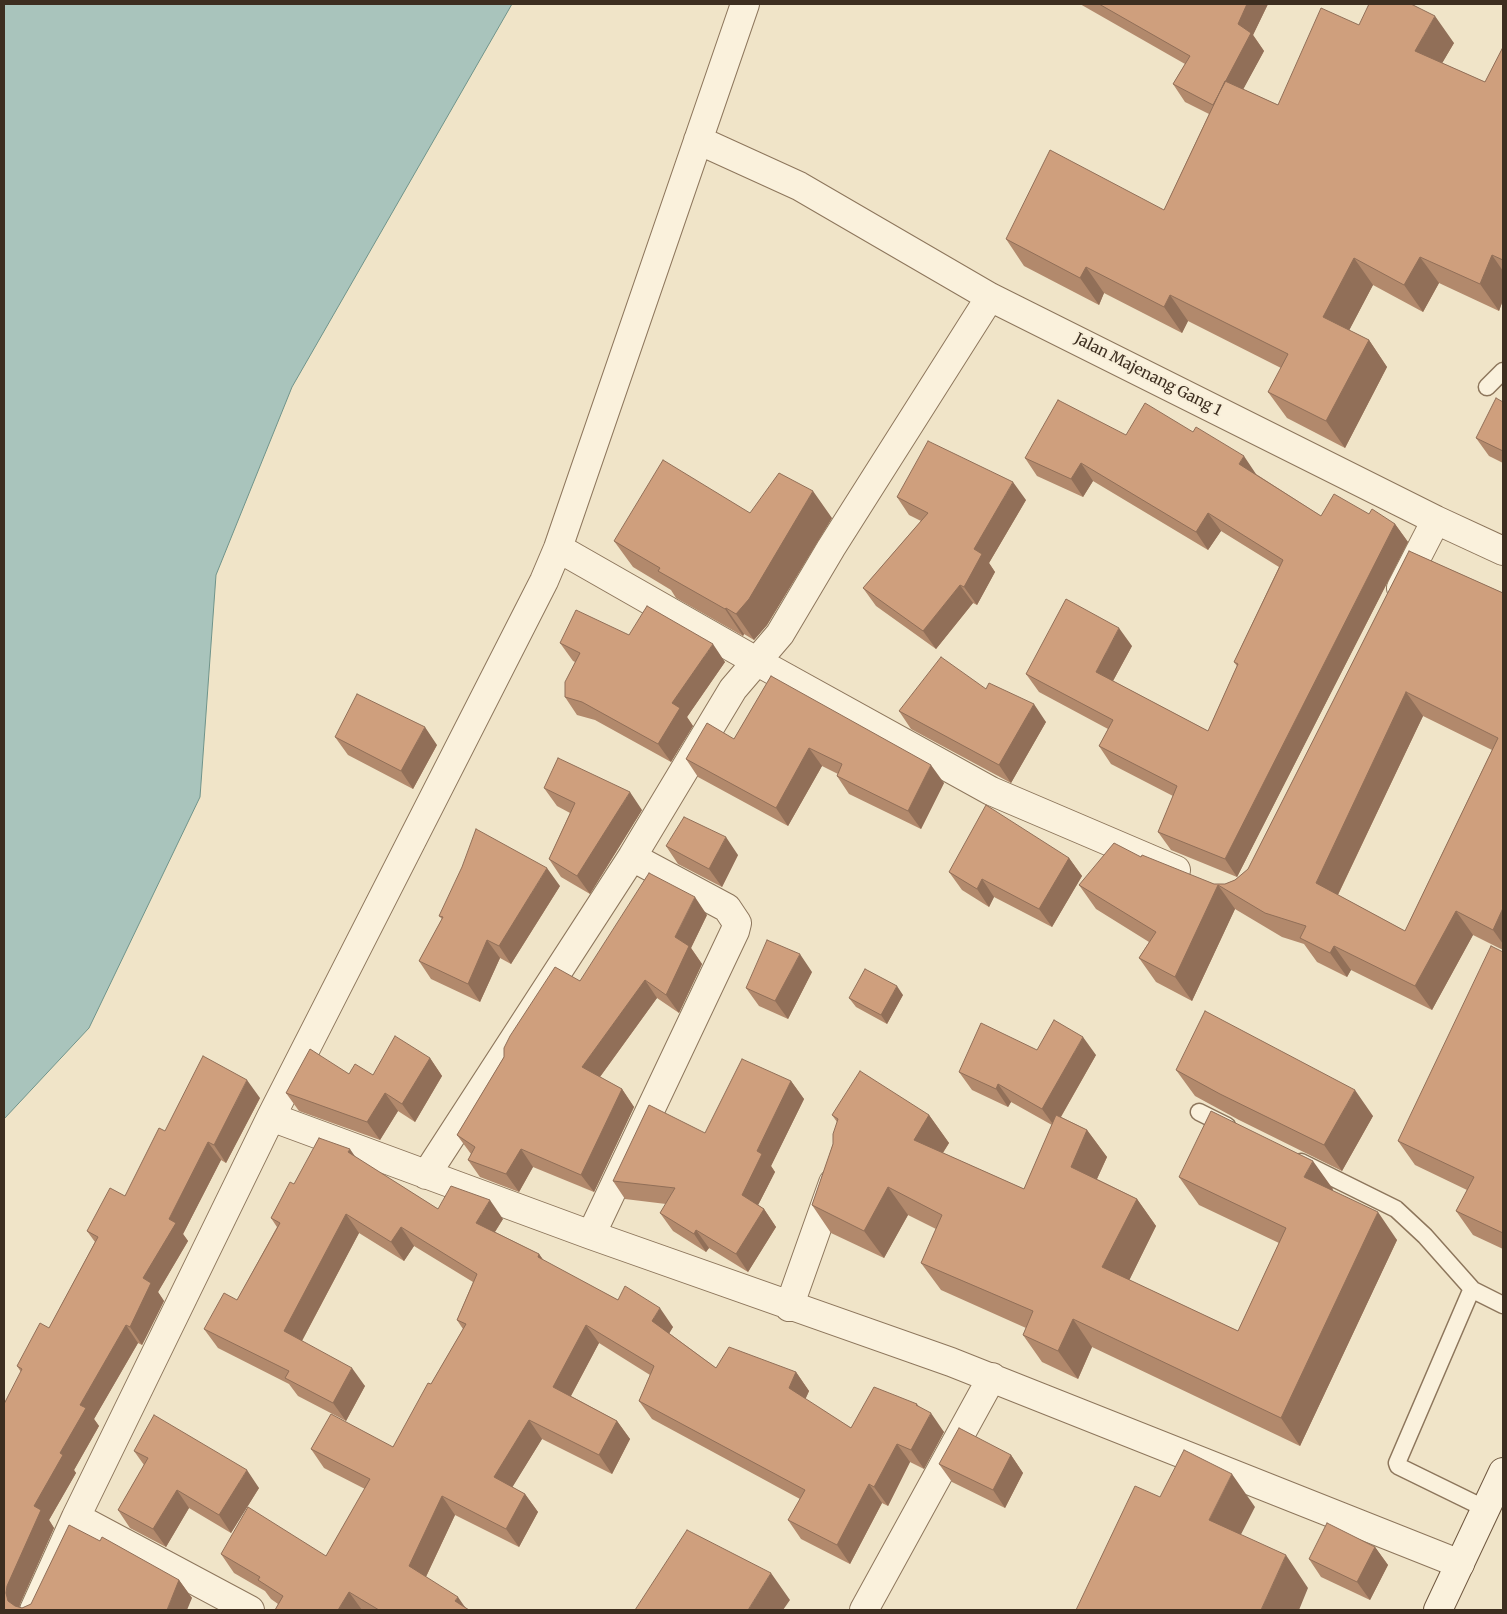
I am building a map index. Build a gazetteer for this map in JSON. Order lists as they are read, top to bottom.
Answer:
{
  "streets": {
    "street": ["Jalan Majenang Gang 1"]
  }
}
